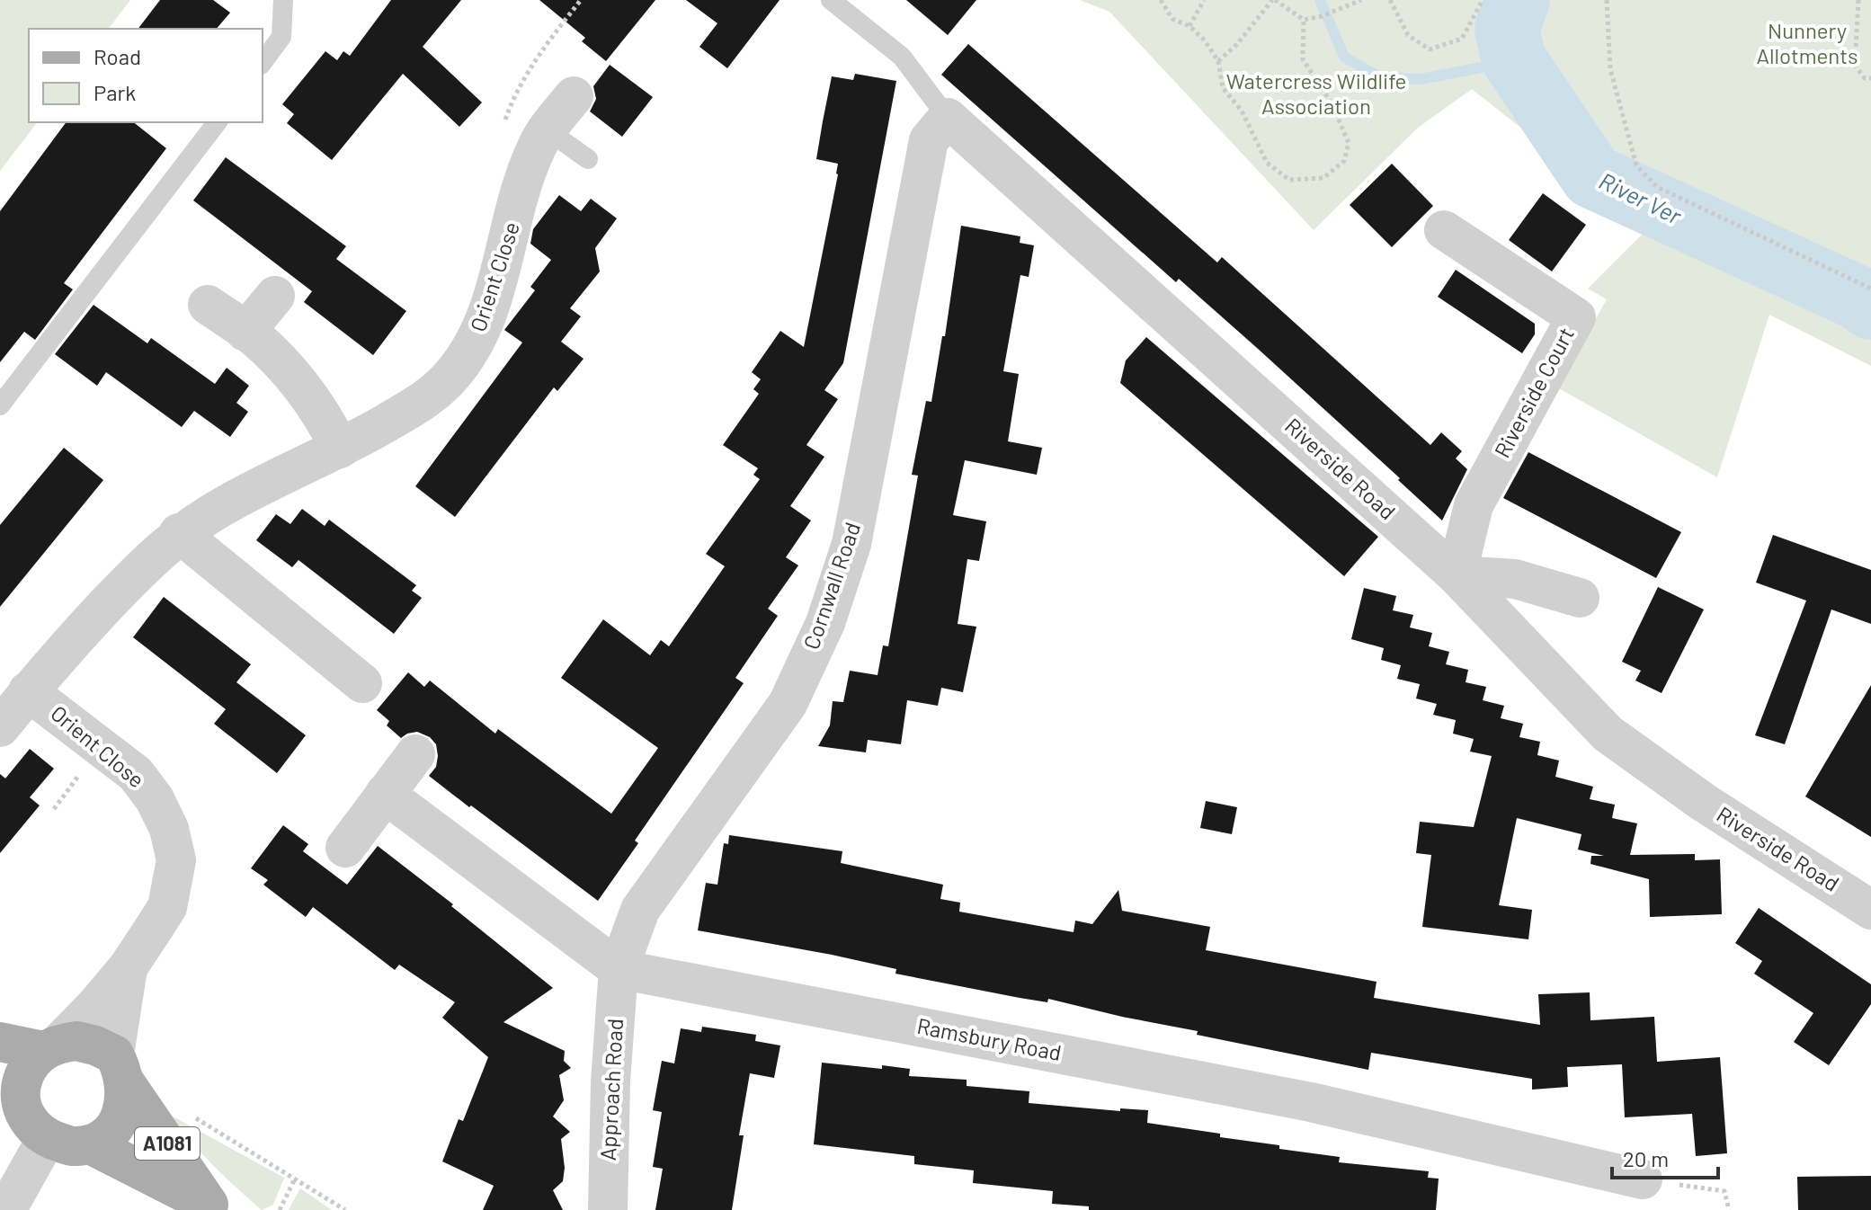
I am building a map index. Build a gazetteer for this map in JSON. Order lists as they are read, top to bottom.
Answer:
{
  "streets": {
    "main road": ["A1081"],
    "street": [
      "Orient Close",
      "Riverside Court",
      "Riverside Road",
      "Cornwall Road",
      "Ramsbury Road",
      "Approach Road"
    ]
  },
  "crossings": [
    ["Orient Close", "A1081"],
    ["Riverside Court", "Riverside Road"],
    ["Riverside Road", "Cornwall Road"],
    ["Cornwall Road", "Ramsbury Road"],
    ["Cornwall Road", "Approach Road"],
    ["Ramsbury Road", "Approach Road"]
  ],
  "water": ["River Ver"],
  "parks": ["Nunnery Allotments", "Watercress Wildlife Association"],
  "legend": ["Road", "Park"],
  "scale_bar": "20 m"
}
